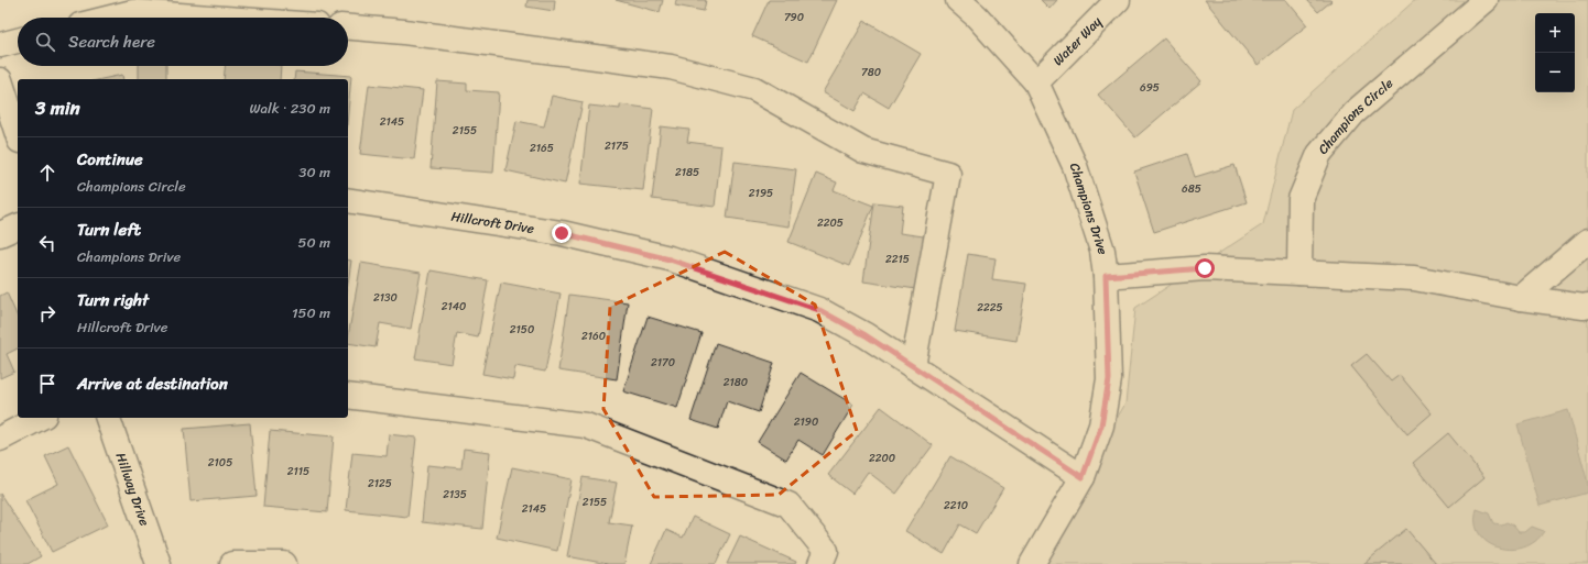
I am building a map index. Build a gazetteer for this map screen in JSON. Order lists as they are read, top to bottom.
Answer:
{
  "streets": {
    "street": [
      "Water Way",
      "Champions Circle",
      "Champions Drive",
      "Hillcroft Drive",
      "Hillway Drive"
    ]
  },
  "crossings": [
    ["Water Way", "Champions Drive"],
    ["Champions Drive", "Hillcroft Drive"]
  ],
  "house_numbers": [
    "790",
    "780",
    "695",
    "2145",
    "2155",
    "2175",
    "2165",
    "2185",
    "685",
    "2195",
    "2205",
    "2215",
    "2130",
    "2140",
    "2225",
    "2150",
    "2160",
    "2170",
    "2180",
    "2190",
    "2200",
    "2105",
    "2115",
    "2125",
    "2135",
    "2155",
    "2210",
    "2145"
  ],
  "page": {
    "map_buttons": ["+", "−"],
    "search": "Search here",
    "heading": ["3 min", "Walk · 230 m"],
    "list": [
      ["Continue", "Champions Circle", "30 m"],
      ["Turn left", "Champions Drive", "50 m"],
      ["Turn right", "Hillcroft Drive", "150 m"],
      "Arrive at destination"
    ]
  }
}
